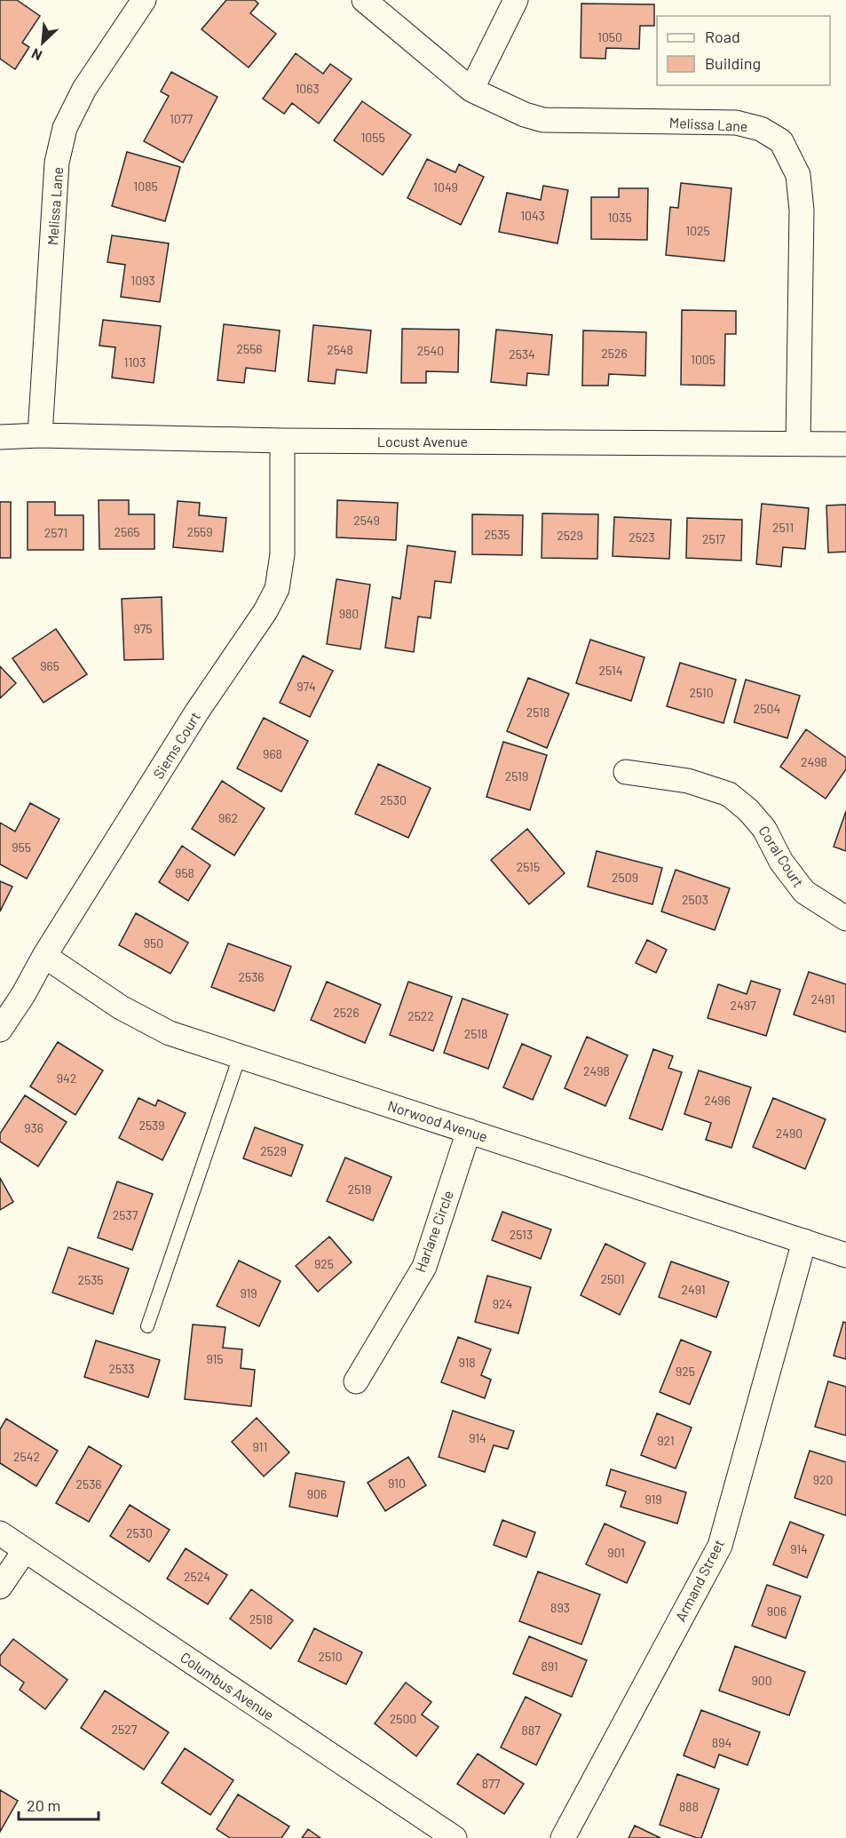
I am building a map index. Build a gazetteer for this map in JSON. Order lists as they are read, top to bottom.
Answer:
{
  "streets": {
    "street": [
      "Melissa Lane",
      "Locust Avenue",
      "Siems Court",
      "Coral Court",
      "Norwood Avenue",
      "Harlane Circle",
      "Armand Street",
      "Columbus Avenue"
    ]
  },
  "crossings": [
    ["Melissa Lane", "Locust Avenue"],
    ["Locust Avenue", "Siems Court"],
    ["Siems Court", "Norwood Avenue"],
    ["Norwood Avenue", "Harlane Circle"],
    ["Norwood Avenue", "Armand Street"]
  ],
  "house_numbers": [
    "1050",
    "1063",
    "1077",
    "1055",
    "1085",
    "1049",
    "1043",
    "1035",
    "1025",
    "1093",
    "2556",
    "2548",
    "2540",
    "2526",
    "2534",
    "1005",
    "1103",
    "2549",
    "2511",
    "2565",
    "2559",
    "2571",
    "2535",
    "2529",
    "2523",
    "2517",
    "980",
    "975",
    "965",
    "2514",
    "974",
    "2510",
    "2504",
    "2518",
    "968",
    "2498",
    "2519",
    "2530",
    "962",
    "955",
    "2515",
    "958",
    "2509",
    "2503",
    "950",
    "2536",
    "2491",
    "2497",
    "2526",
    "2522",
    "2518",
    "2498",
    "942",
    "2496",
    "2539",
    "936",
    "2490",
    "2529",
    "2519",
    "2537",
    "2513",
    "925",
    "2501",
    "2535",
    "2491",
    "919",
    "924",
    "915",
    "918",
    "2533",
    "925",
    "914",
    "921",
    "911",
    "2542",
    "920",
    "910",
    "2536",
    "906",
    "919",
    "2530",
    "914",
    "901",
    "2524",
    "893",
    "906",
    "2518",
    "2510",
    "891",
    "900",
    "2500",
    "2527",
    "887",
    "894",
    "877",
    "888"
  ],
  "legend": ["Road", "Building"],
  "scale_bar": "20 m",
  "north": "bottom left"
}
